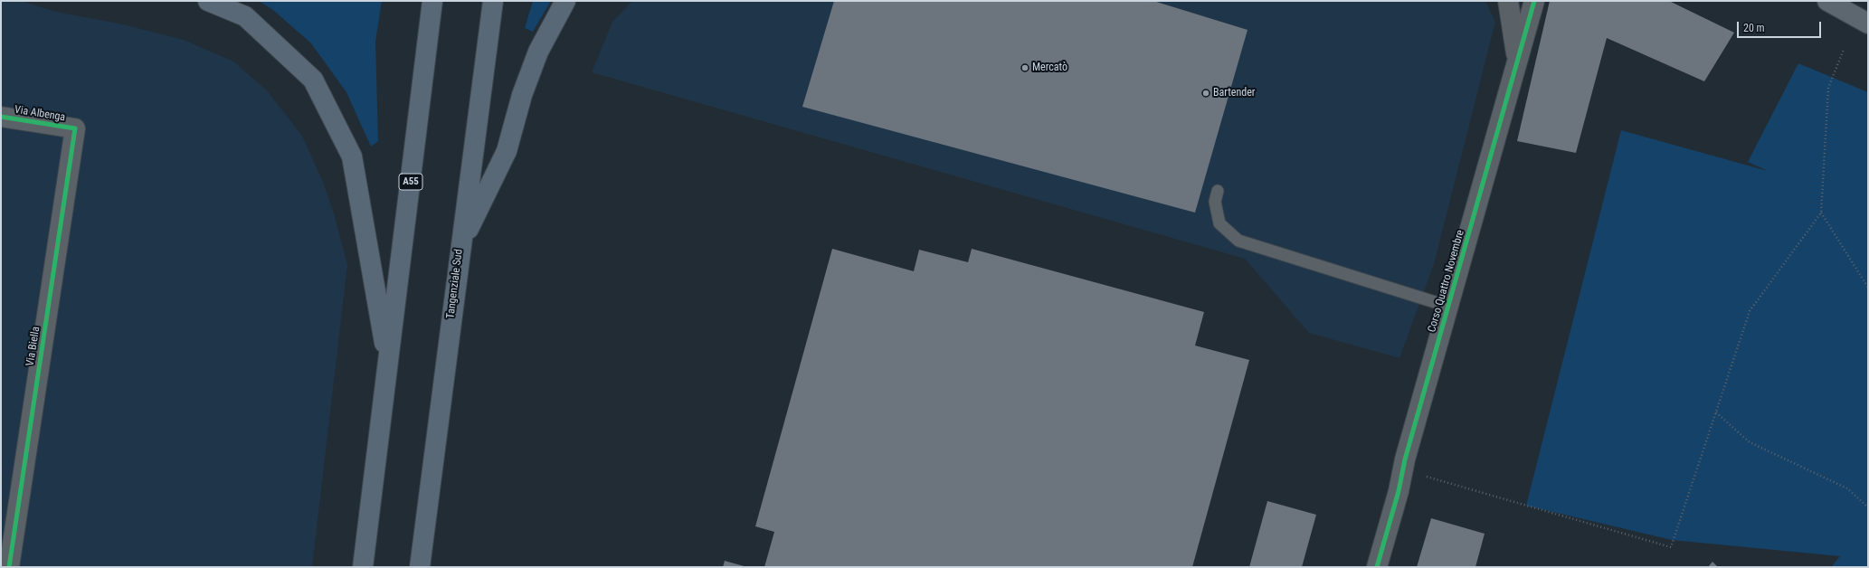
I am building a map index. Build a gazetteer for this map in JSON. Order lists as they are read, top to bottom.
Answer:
{
  "streets": {
    "highway": ["A55", "Tangenziale Sud"],
    "street": ["Via Albenga", "Corso Quattro Novembre", "Via Biella"]
  },
  "crossings": [
    ["Via Albenga", "Via Biella"]
  ],
  "places": ["Mercatò", "Bartender"],
  "scale_bar": "20 m"
}
